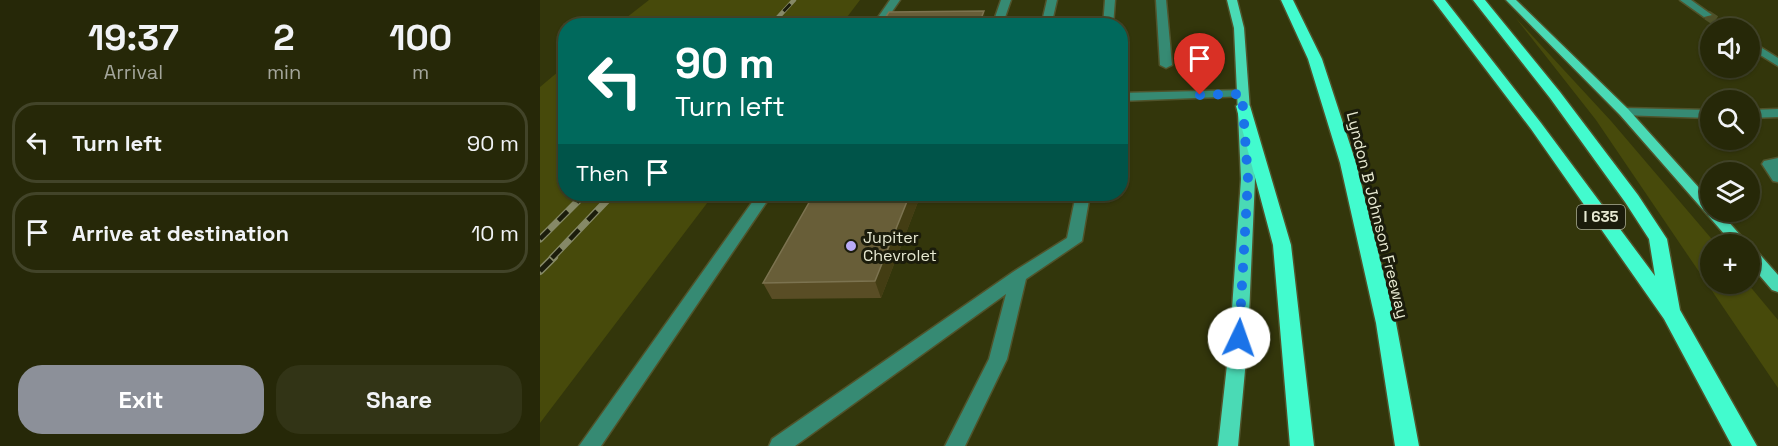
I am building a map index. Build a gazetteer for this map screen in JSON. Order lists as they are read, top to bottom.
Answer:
{
  "streets": {
    "highway": ["Lyndon B Johnson Freeway", "I 635"]
  },
  "places": ["Jupiter Chevrolet"],
  "page": {
    "eta": [
      "19:37",
      "Arrival",
      "2",
      "min",
      "100",
      "m"
    ],
    "map_buttons": "+",
    "turn": ["90 m", "Turn left"],
    "list": [
      {
        "name": "Turn left",
        "value": "90 m"
      },
      {
        "name": "Arrive at destination",
        "value": "10 m"
      }
    ],
    "then": "Then",
    "buttons": ["Exit", "Share"]
  }
}
